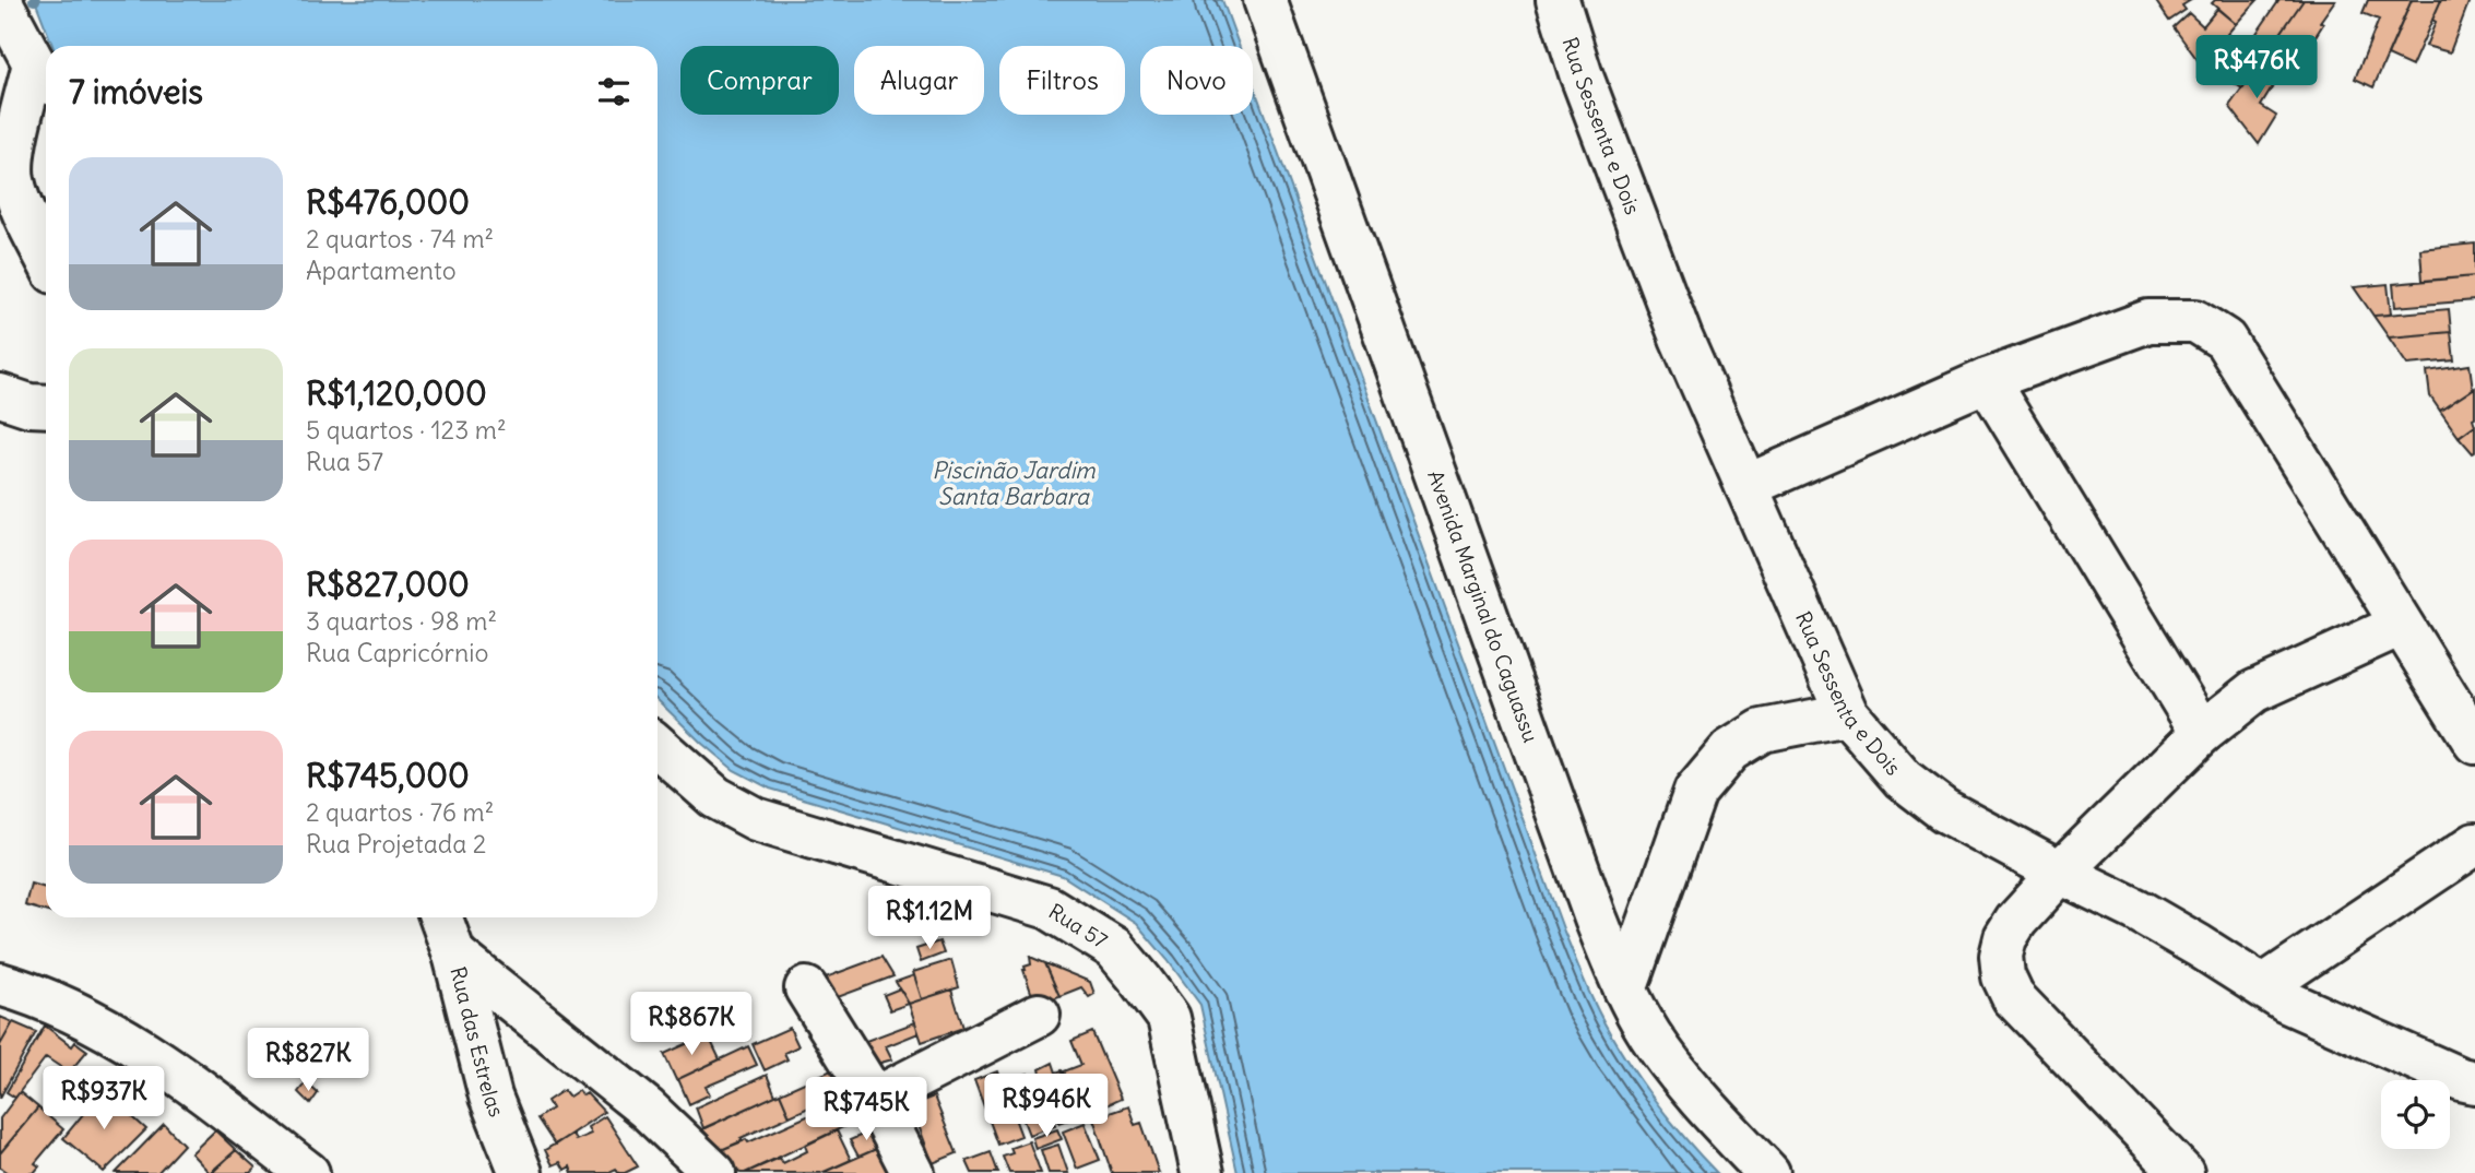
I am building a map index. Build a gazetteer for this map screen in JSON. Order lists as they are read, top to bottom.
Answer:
{
  "streets": {
    "street": [
      "Rua Sessenta e Dois",
      "Avenida Marginal do Caguassu",
      "Rua 57",
      "Rua das Estrelas"
    ]
  },
  "water": ["Piscinão Jardim Santa Barbara"],
  "page": {
    "price": [
      "R$476K",
      "R$1.12M",
      "R$867K",
      "R$827K",
      "R$937K",
      "R$946K",
      "R$745K"
    ],
    "chip": [
      "Comprar",
      "Alugar",
      "Filtros",
      "Novo"
    ],
    "heading": "7 imóveis",
    "list": [
      {
        "name": "R$476,000",
        "note": "2 quartos · 74 m² · Apartamento"
      },
      {
        "name": "R$1,120,000",
        "note": "5 quartos · 123 m² · Rua 57"
      },
      {
        "name": "R$827,000",
        "note": "3 quartos · 98 m² · Rua Capricórnio"
      },
      {
        "name": "R$745,000",
        "note": "2 quartos · 76 m² · Rua Projetada 2"
      }
    ]
  }
}
